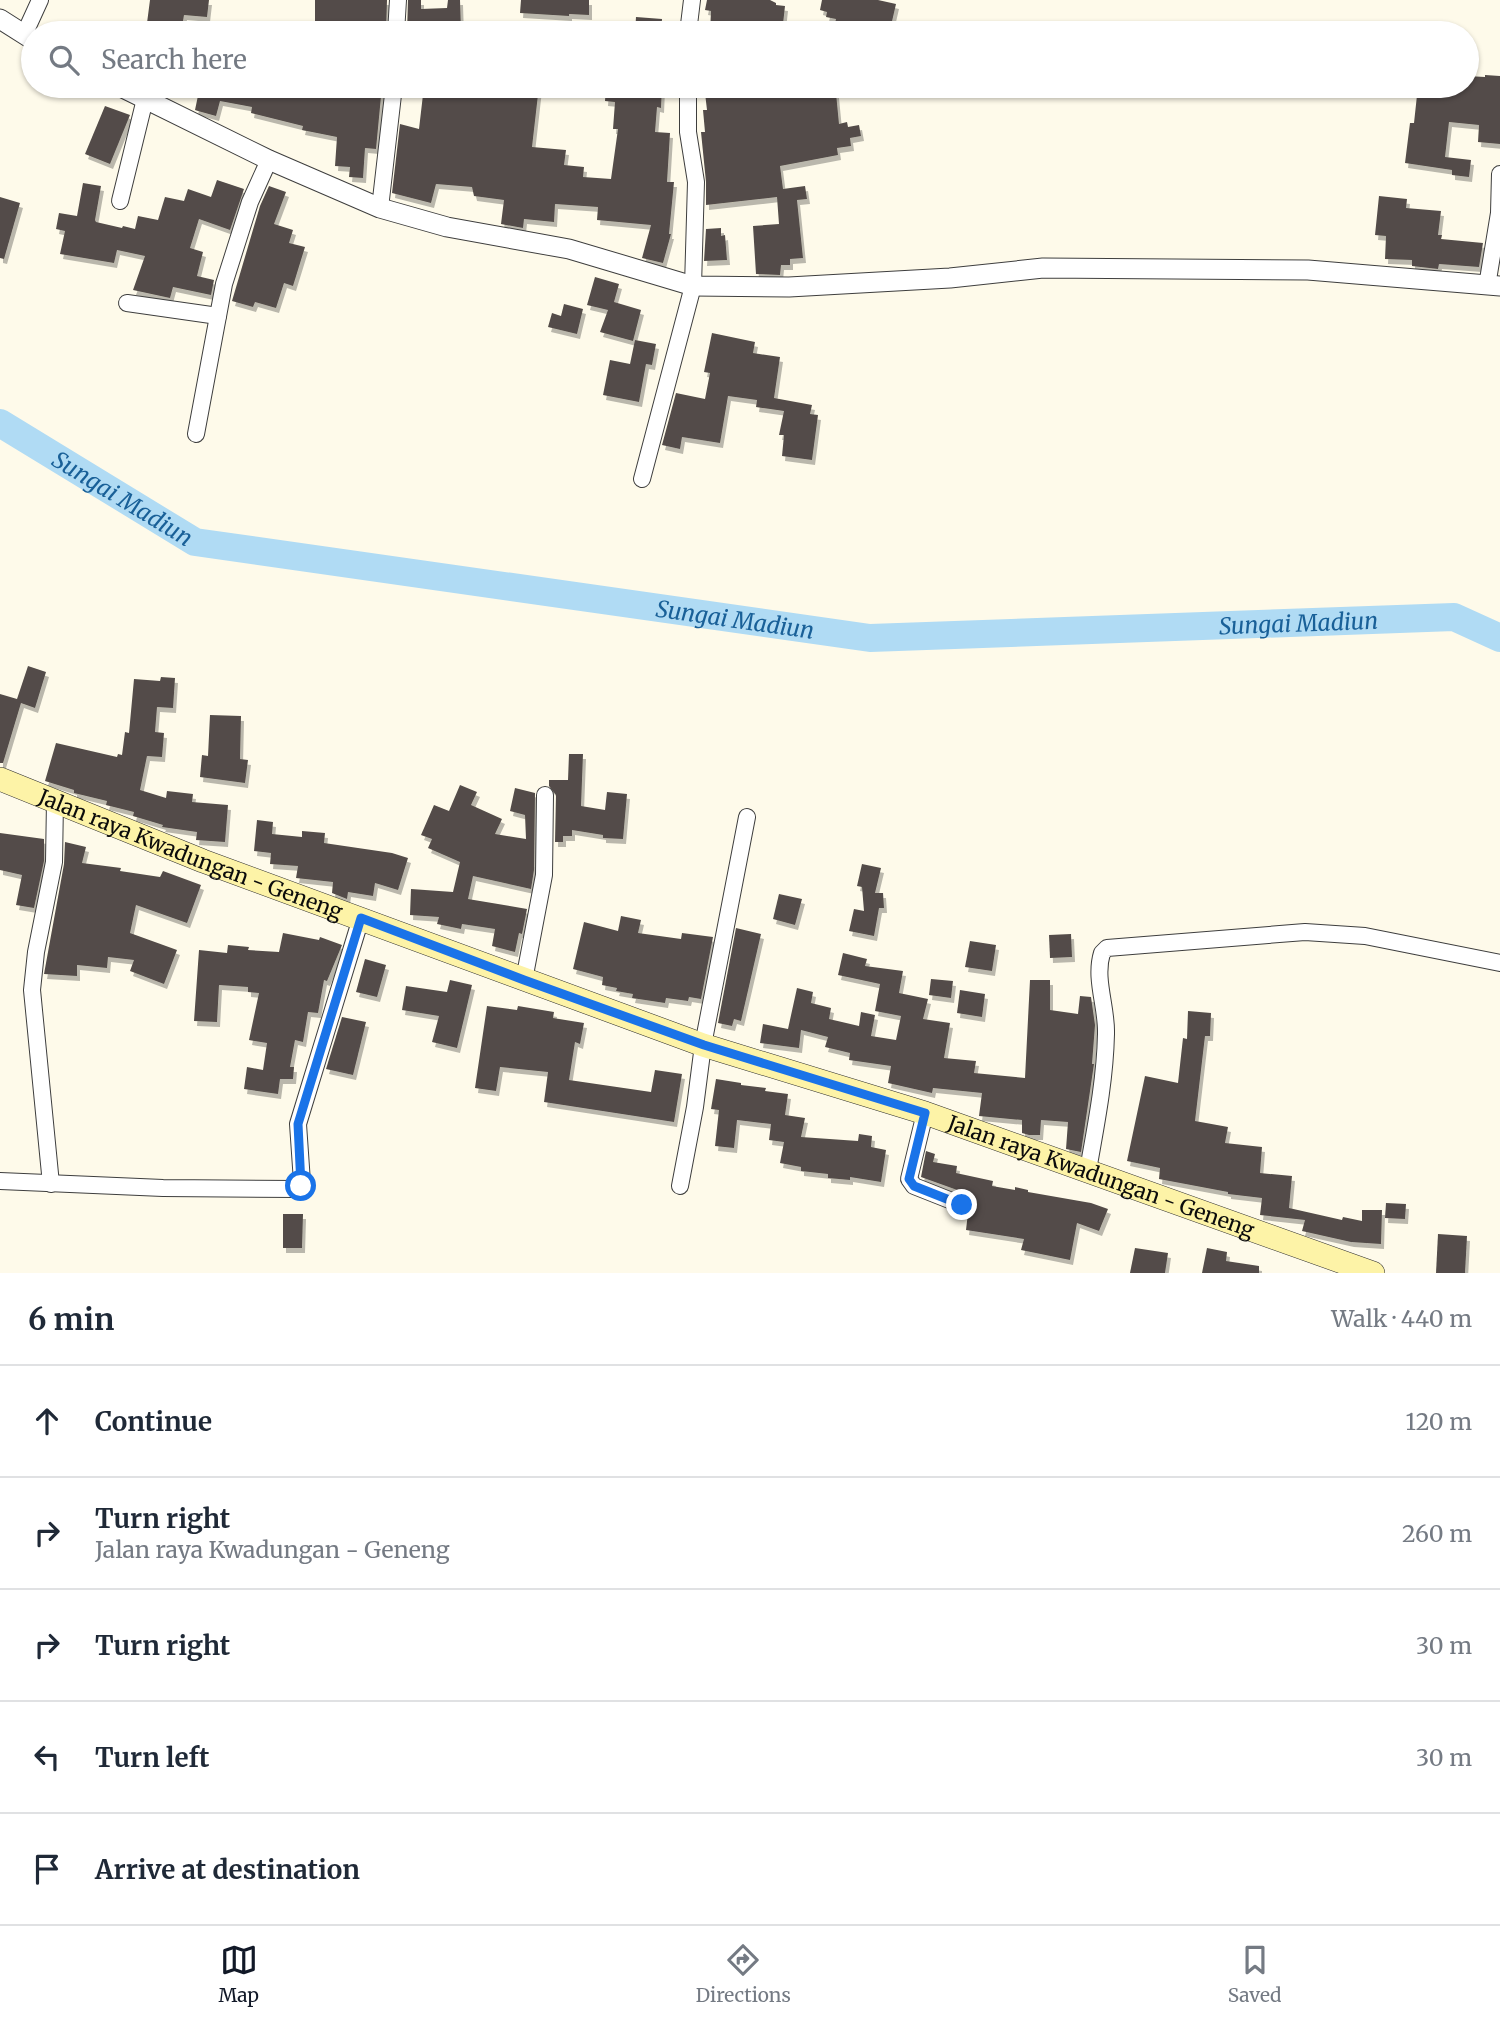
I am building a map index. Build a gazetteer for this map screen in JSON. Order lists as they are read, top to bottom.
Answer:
{
  "streets": {
    "main road": ["Jalan raya Kwadungan - Geneng"]
  },
  "water": ["Sungai Madiun"],
  "page": {
    "search": "Search here",
    "heading": ["6 min", "Walk · 440 m"],
    "list": [
      ["Continue", "120 m"],
      ["Turn right", "Jalan raya Kwadungan - Geneng", "260 m"],
      ["Turn right", "30 m"],
      ["Turn left", "30 m"],
      "Arrive at destination"
    ],
    "nav": ["Map", "Directions", "Saved"]
  }
}
